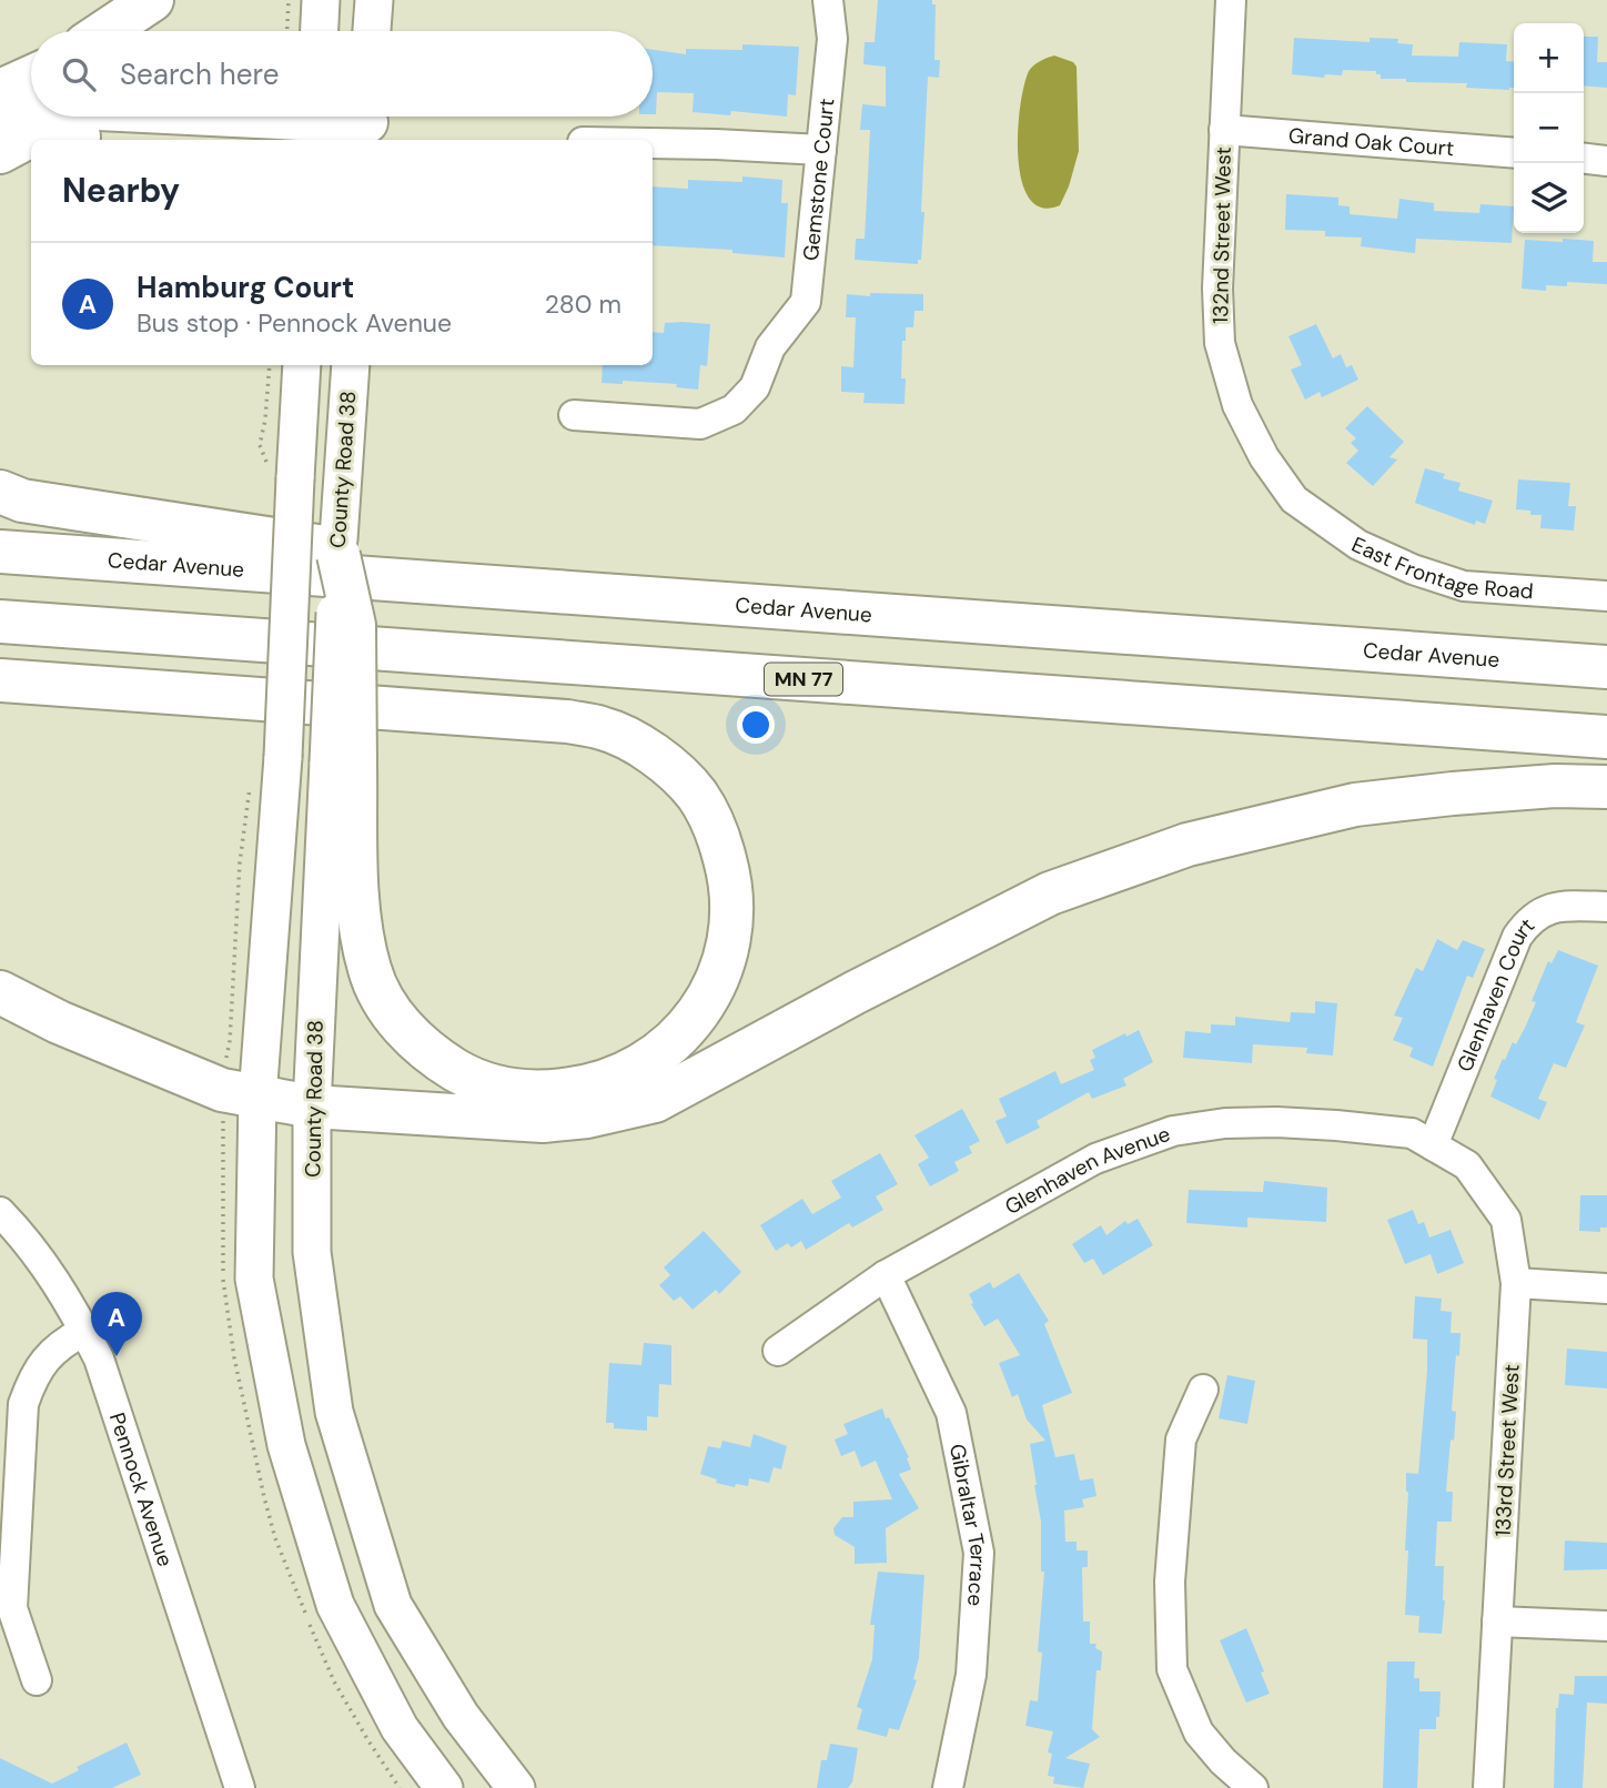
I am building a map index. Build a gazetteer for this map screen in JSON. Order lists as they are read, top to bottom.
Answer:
{
  "streets": {
    "highway": ["Cedar Avenue", "MN 77"],
    "main road": ["County Road 38"],
    "street": [
      "Grand Oak Court",
      "Gemstone Court",
      "132nd Street West",
      "East Frontage Road",
      "Glenhaven Court",
      "Glenhaven Avenue",
      "133rd Street West",
      "Pennock Avenue",
      "Gibraltar Terrace"
    ]
  },
  "crossings": [
    ["Grand Oak Court", "132nd Street West"],
    ["132nd Street West", "East Frontage Road"],
    ["Glenhaven Court", "Glenhaven Avenue"],
    ["Glenhaven Court", "133rd Street West"],
    ["Glenhaven Avenue", "133rd Street West"],
    ["Glenhaven Avenue", "Gibraltar Terrace"]
  ],
  "page": {
    "map_buttons": ["+", "−"],
    "search": "Search here",
    "heading": "Nearby",
    "list": [
      {
        "mark": "A",
        "name": "Hamburg Court",
        "note": "Bus stop · Pennock Avenue",
        "value": "280 m"
      }
    ],
    "pins": "A"
  }
}
